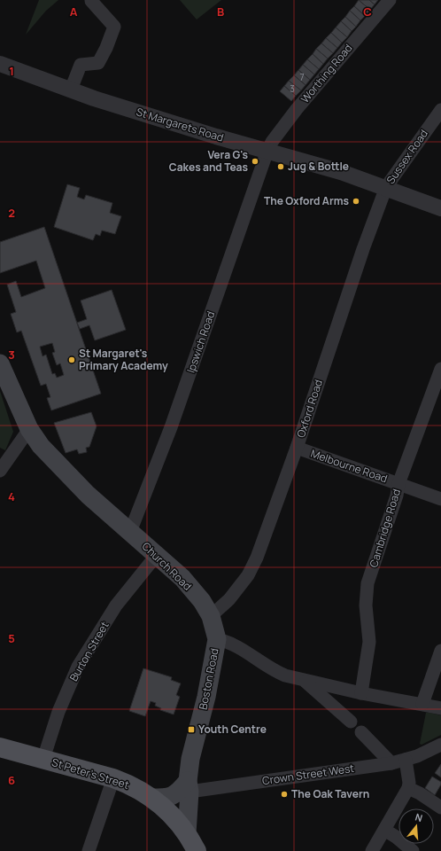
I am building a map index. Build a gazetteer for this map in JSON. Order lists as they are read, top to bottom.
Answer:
{
  "streets": {
    "main road": ["Church Road", "Boston Road", "St Peter's Street"],
    "street": [
      "Worthing Road",
      "St Margarets Road",
      "Sussex Road",
      "Ipswich Road",
      "Oxford Road",
      "Melbourne Road",
      "Cambridge Road",
      "Burton Street",
      "Crown Street West"
    ]
  },
  "crossings": [
    ["Worthing Road", "St Margarets Road"],
    ["Worthing Road", "Ipswich Road"],
    ["St Margarets Road", "Sussex Road"],
    ["St Margarets Road", "Ipswich Road"],
    ["St Margarets Road", "Oxford Road"],
    ["Sussex Road", "Oxford Road"],
    ["Ipswich Road", "Church Road"],
    ["Oxford Road", "Melbourne Road"],
    ["Oxford Road", "Church Road"],
    ["Melbourne Road", "Cambridge Road"],
    ["Church Road", "Burton Street"],
    ["Church Road", "Boston Road"],
    ["Burton Street", "St Peter's Street"],
    ["Boston Road", "St Peter's Street"],
    ["Boston Road", "Crown Street West"]
  ],
  "places": {
    "other": [
      "Vera G's Cakes and Teas",
      "Jug & Bottle",
      "The Oxford Arms",
      "St Margaret's Primary Academy",
      "The Oak Tavern"
    ],
    "transit": ["Youth Centre"]
  },
  "house_numbers": ["7", "3"],
  "north": "top",
  "grid": {
    "columns": ["A", "B", "C"],
    "rows": [
      "1",
      "2",
      "3",
      "4",
      "5",
      "6"
    ]
  }
}
